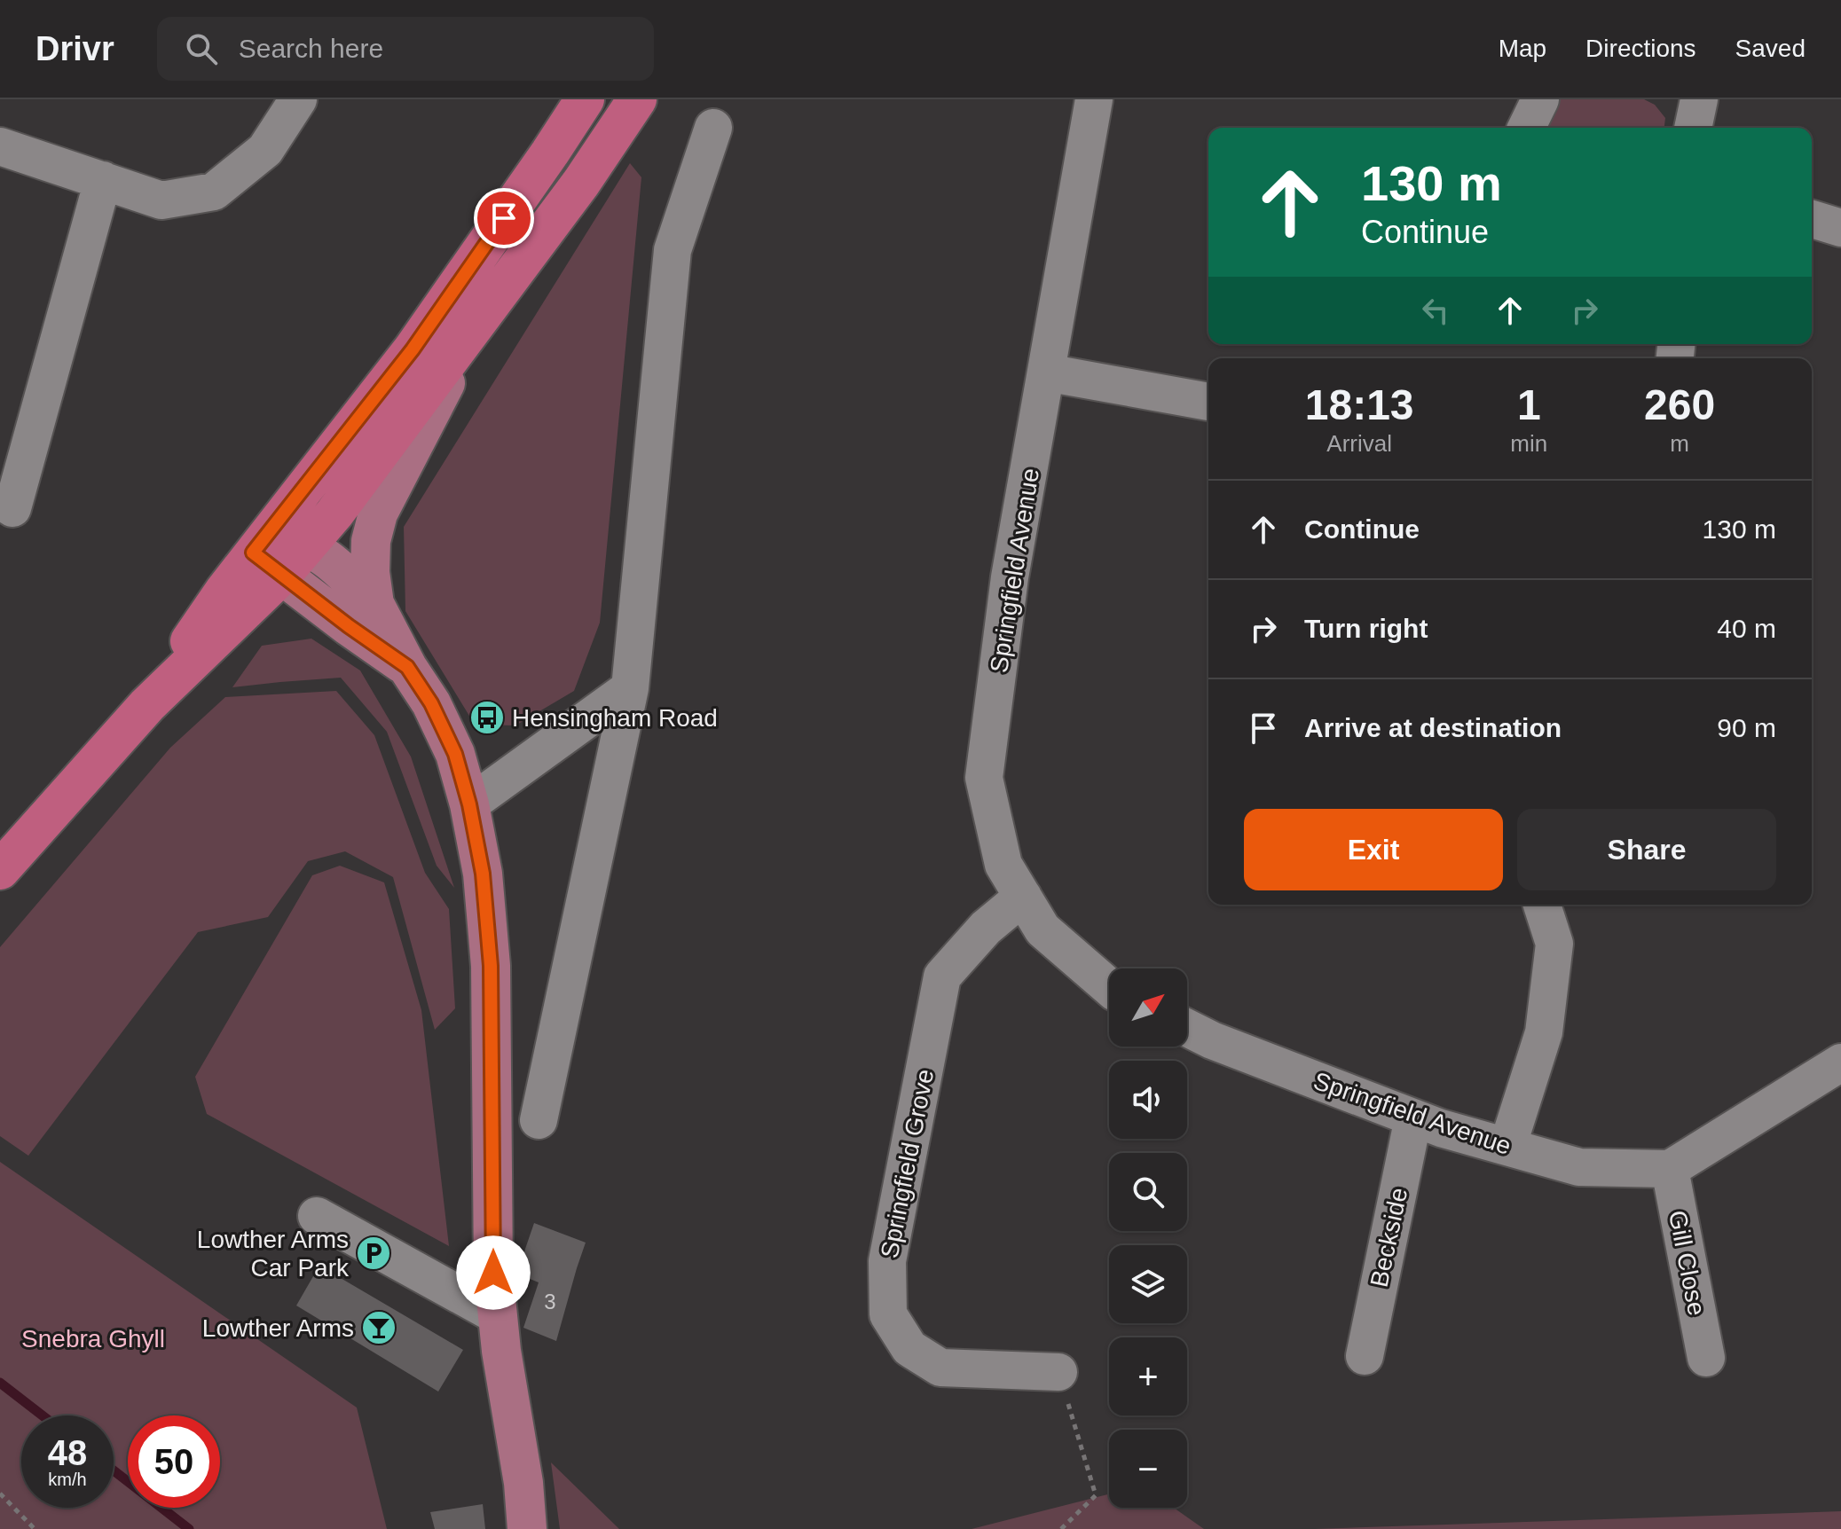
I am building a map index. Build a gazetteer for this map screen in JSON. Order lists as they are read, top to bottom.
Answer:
{
  "streets": {
    "street": [
      "Springfield Avenue",
      "Springfield Grove",
      "Beckside",
      "Gill Close"
    ]
  },
  "crossings": [
    ["Springfield Avenue", "Springfield Grove"],
    ["Springfield Avenue", "Beckside"],
    ["Springfield Avenue", "Gill Close"]
  ],
  "parks": ["Snebra Ghyll"],
  "places": {
    "bus stop": ["Hensingham Road"],
    "parking": ["Lowther Arms Car Park"],
    "bar": ["Lowther Arms"]
  },
  "house_numbers": ["3"],
  "north": "top right",
  "page": {
    "header": "Drivr",
    "search": "Search here",
    "nav": ["Map", "Directions", "Saved"],
    "turn": ["130 m", "Continue"],
    "eta": [
      "18:13",
      "Arrival",
      "1",
      "min",
      "260",
      "m"
    ],
    "list": [
      {
        "name": "Continue",
        "value": "130 m"
      },
      {
        "name": "Turn right",
        "value": "40 m"
      },
      {
        "name": "Arrive at destination",
        "value": "90 m"
      }
    ],
    "buttons": ["Exit", "Share"],
    "map_buttons": ["+", "−"],
    "speed": "48 km/h",
    "limit": "50"
  }
}
